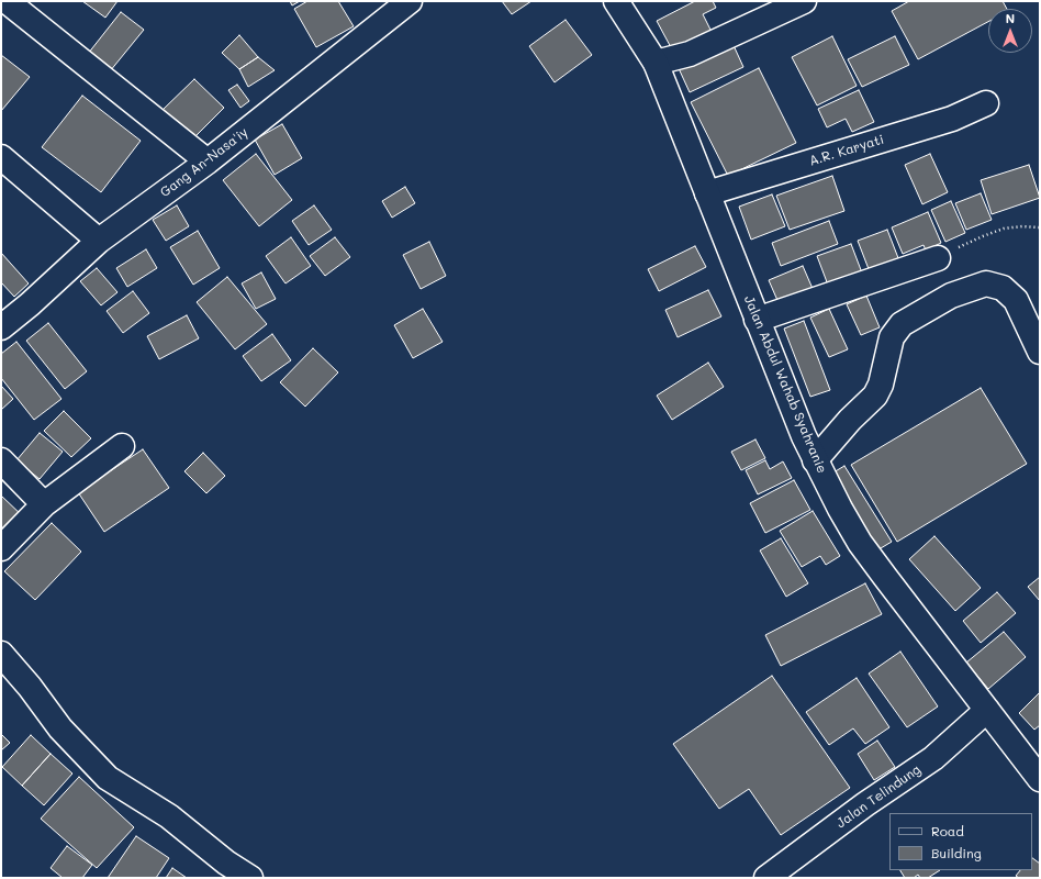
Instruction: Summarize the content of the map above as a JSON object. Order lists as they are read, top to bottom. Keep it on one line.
{"streets":{"street":["A.R. Karyati","Gang An-Nasa'iy","Jalan Abdul Wahab Syahranie","Jalan Telindung"]},"crossings":[["A.R. Karyati","Jalan Abdul Wahab Syahranie"],["Jalan Abdul Wahab Syahranie","Jalan Telindung"]],"legend":["Road","Building"],"north":"top"}
